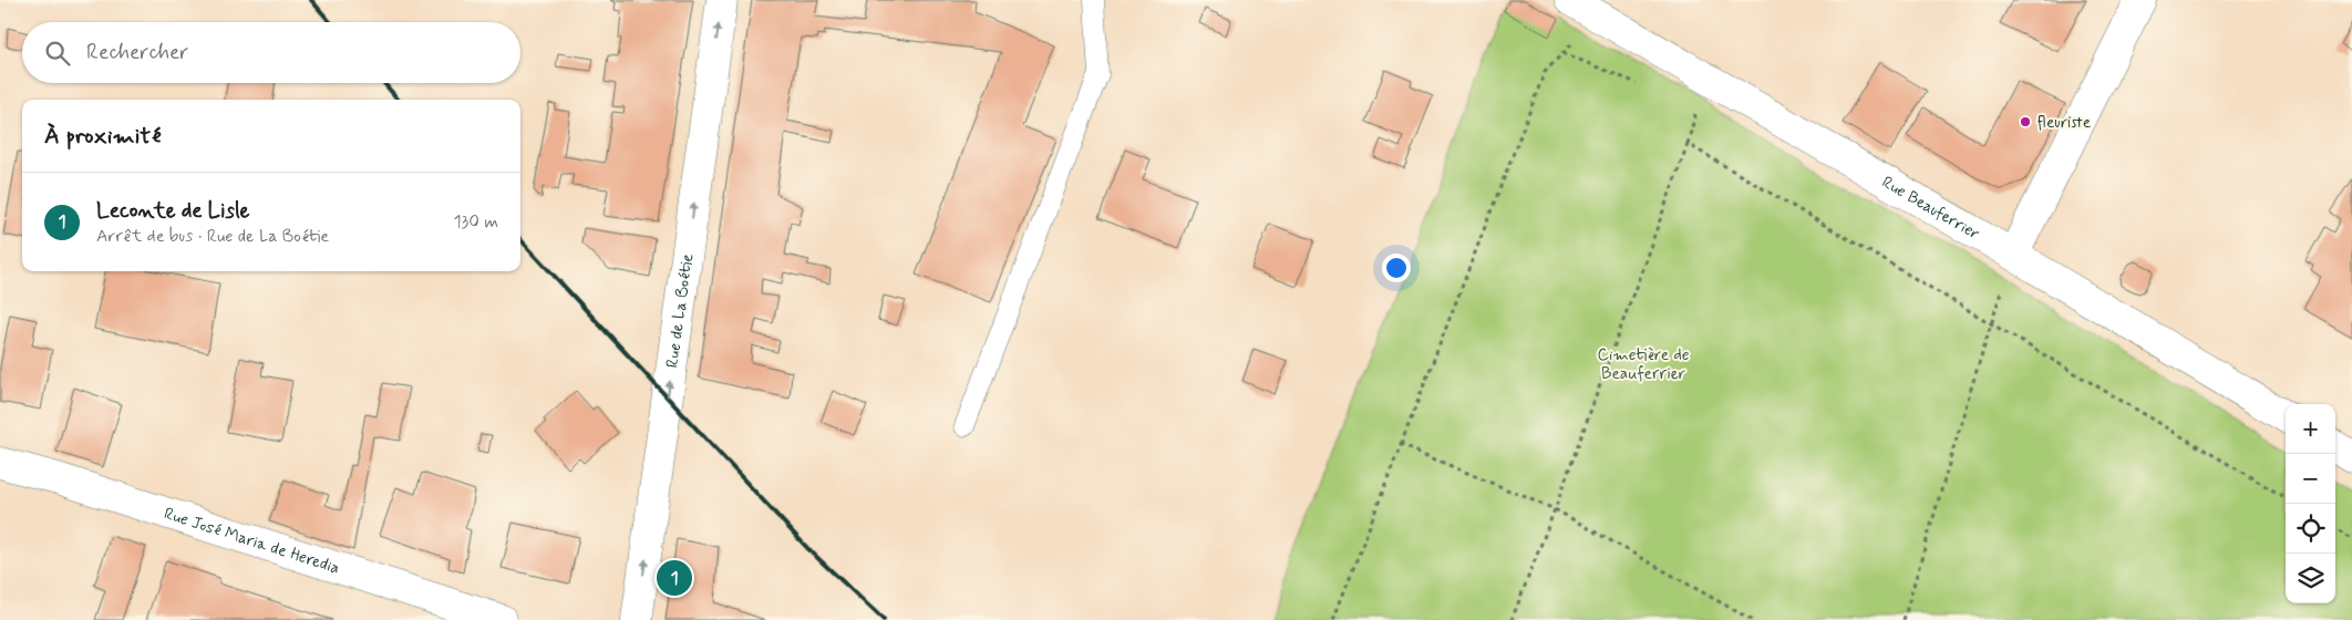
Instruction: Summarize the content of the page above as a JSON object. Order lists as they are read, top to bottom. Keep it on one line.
{"streets":{"street":["Rue Beauferrier","Rue de La Boétie","Rue José Maria de Heredia"]},"one_way":["Rue de La Boétie"],"parks":["Cimetière de Beauferrier"],"places":["fleuriste"],"page":{"search":"Rechercher","heading":"À proximité","list":[{"mark":"1","name":"Leconte de Lisle","note":"Arrêt de bus · Rue de La Boétie","value":"130 m"}],"map_buttons":["+","−"],"pins":"1"}}
